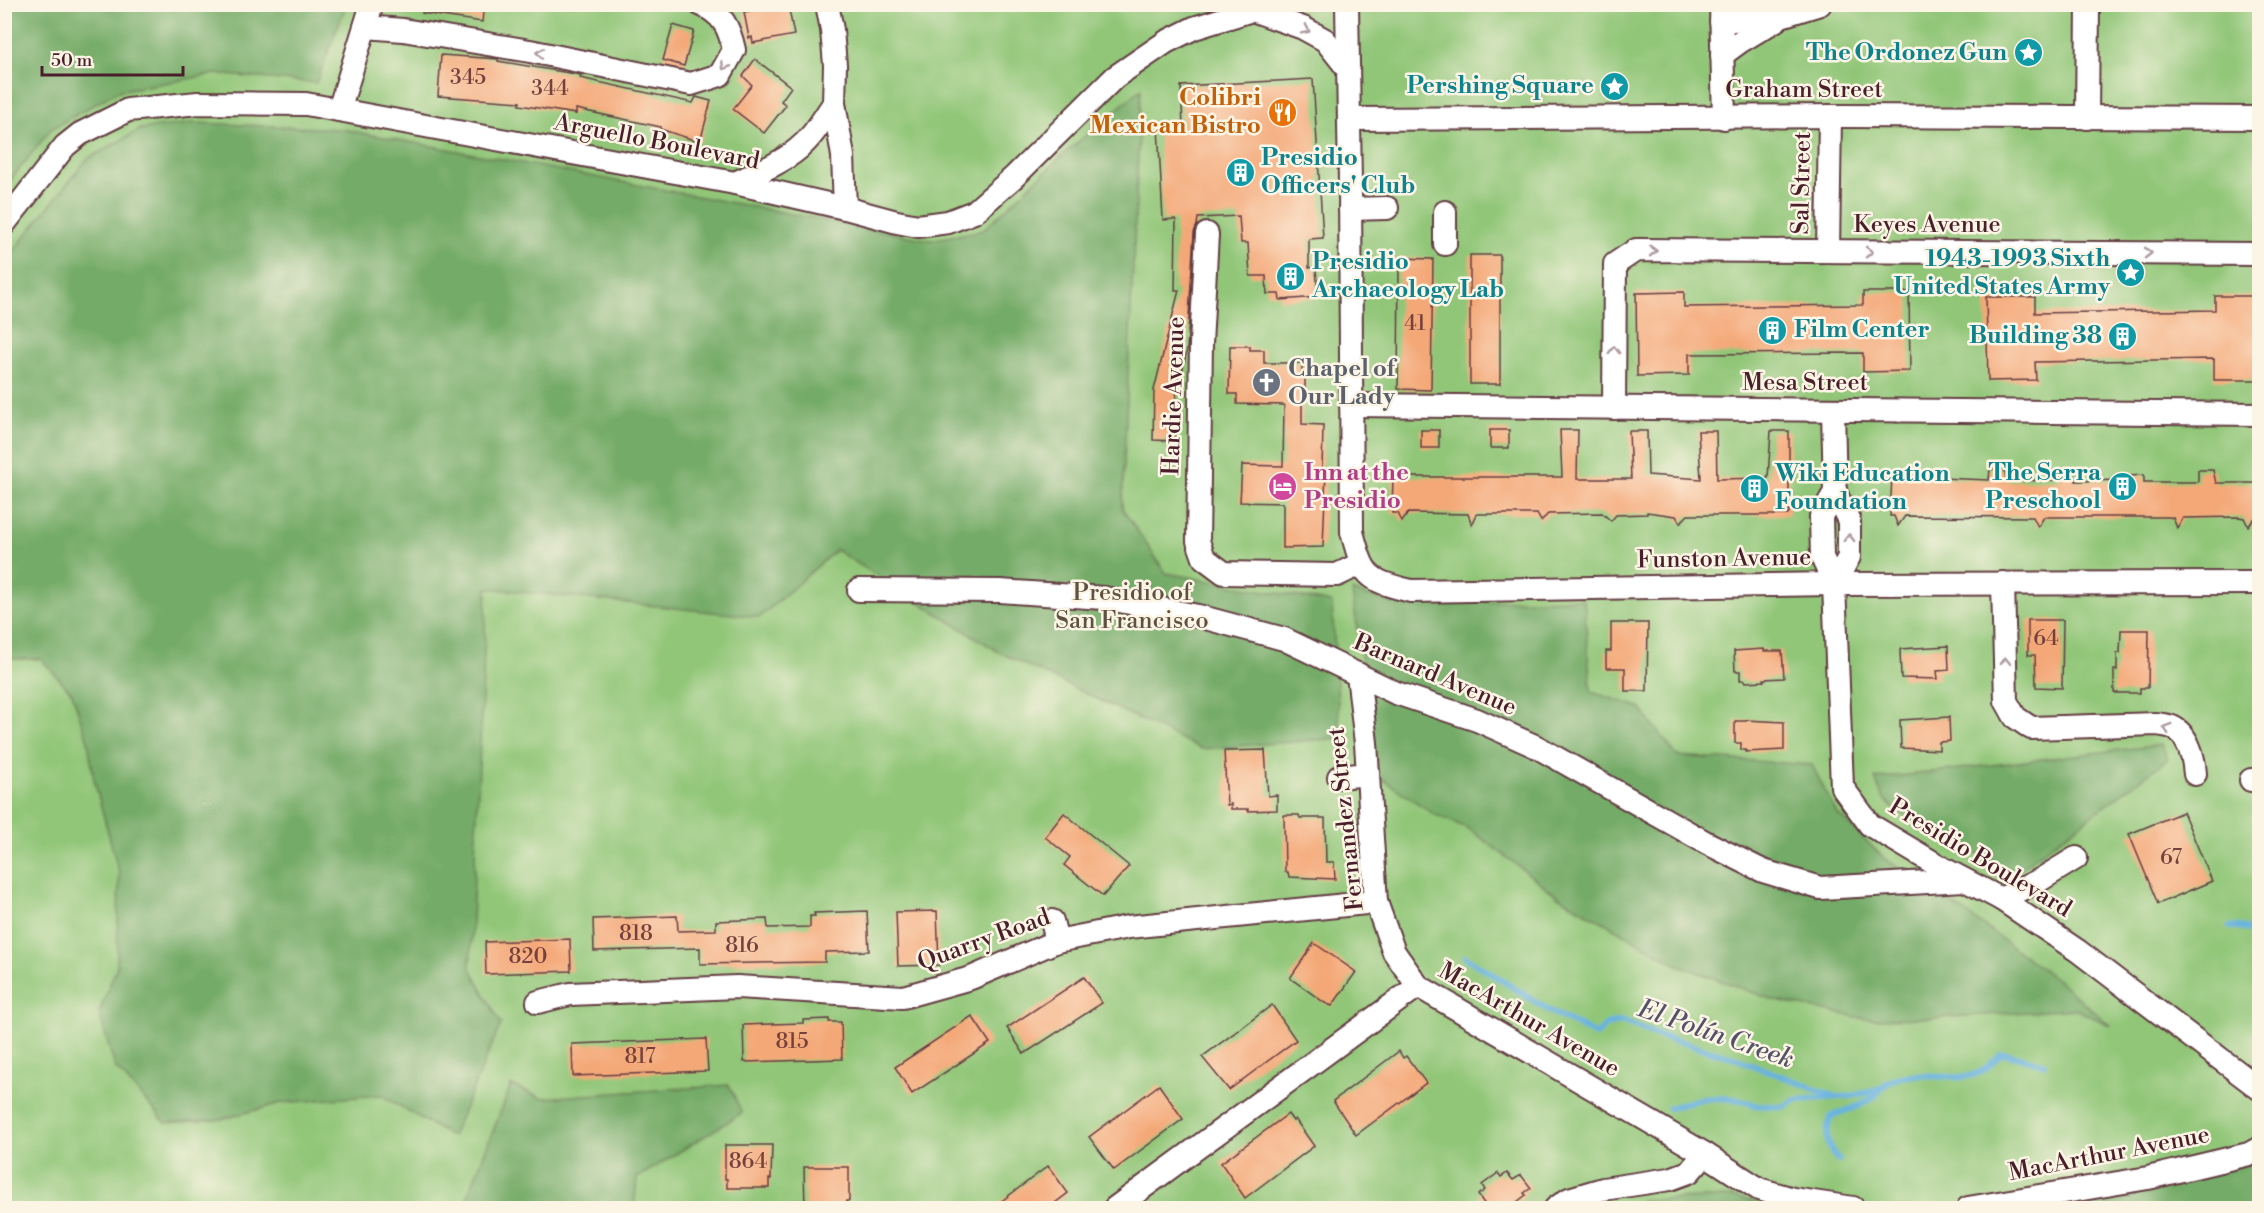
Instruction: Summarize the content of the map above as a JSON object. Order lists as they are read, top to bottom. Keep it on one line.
{"streets":{"street":["Graham Street","Arguello Boulevard","Sal Street","Keyes Avenue","Mesa Street","Hardie Avenue","Funston Avenue","Barnard Avenue","Fernandez Street","Presidio Boulevard","Quarry Road","MacArthur Avenue"]},"crossings":[["Graham Street","Sal Street"],["Sal Street","Keyes Avenue"],["Keyes Avenue","Mesa Street"],["Mesa Street","Presidio Boulevard"],["Hardie Avenue","Funston Avenue"],["Funston Avenue","Presidio Boulevard"],["Barnard Avenue","Fernandez Street"],["Barnard Avenue","Presidio Boulevard"],["Fernandez Street","Quarry Road"],["Fernandez Street","MacArthur Avenue"]],"one_way":["Keyes Avenue"],"water":["El Polín Creek"],"parks":["Presidio of San Francisco"],"places":{"place":["The Ordonez Gun","Pershing Square","1943-1993 Sixth United States Army"],"restaurant":["Colibri Mexican Bistro"],"building":["Presidio Officers' Club","Presidio Archaeology Lab","Film Center","Building 38","The Serra Preschool","Wiki Education Foundation"],"church":["Chapel of Our Lady"],"hotel":["Inn at the Presidio"]},"house_numbers":["345","344","41","64","67","818","816","820","815","817","864"],"scale_bar":"50 m"}
